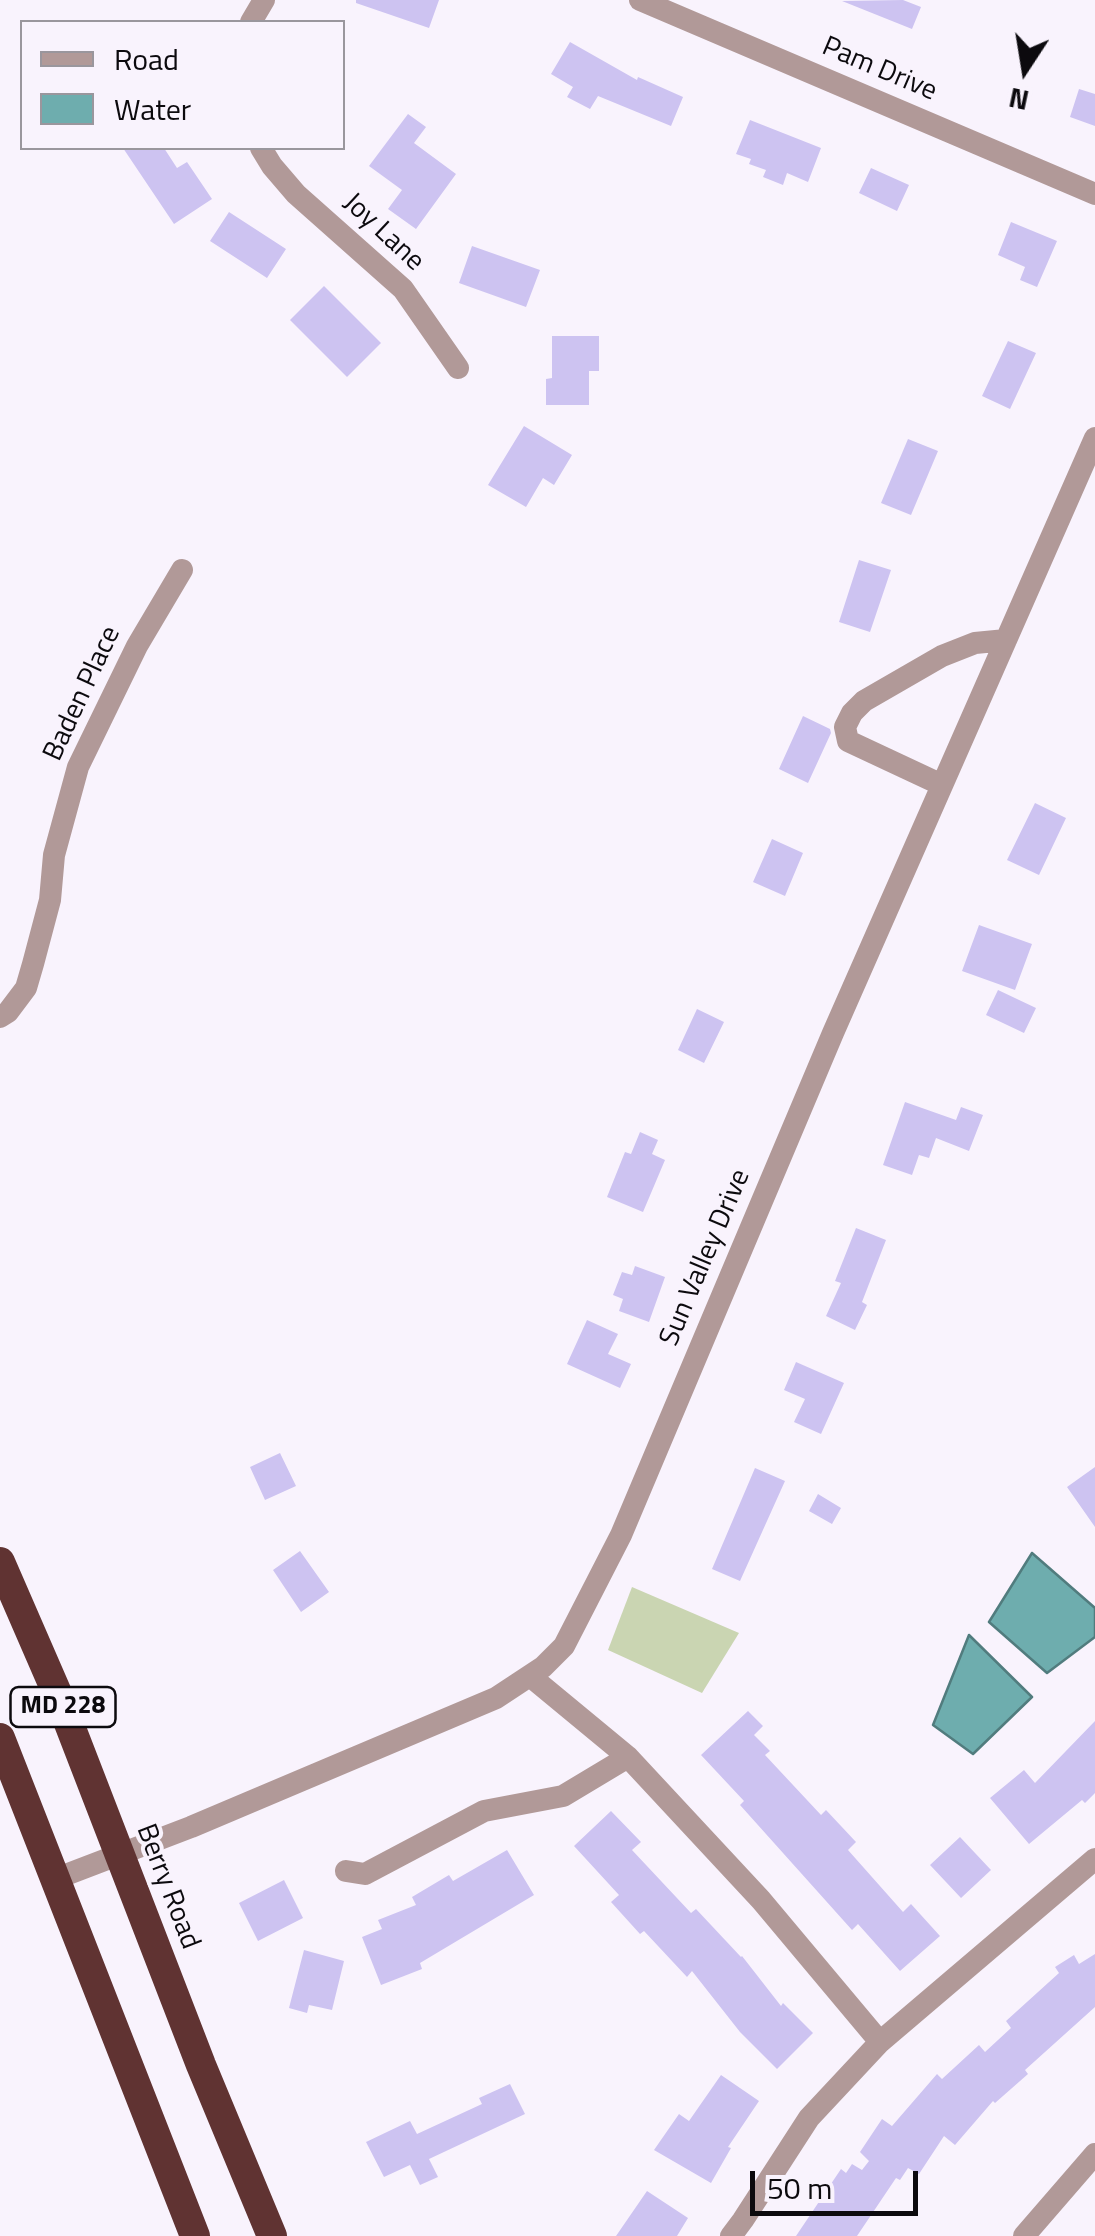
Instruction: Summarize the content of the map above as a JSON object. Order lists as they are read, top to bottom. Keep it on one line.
{"streets":{"highway":["MD 228","Berry Road"],"street":["Pam Drive","Joy Lane","Baden Place","Sun Valley Drive"]},"crossings":[["Sun Valley Drive","MD 228"],["Sun Valley Drive","Berry Road"]],"legend":["Road","Water"],"scale_bar":"50 m","north":"bottom"}
